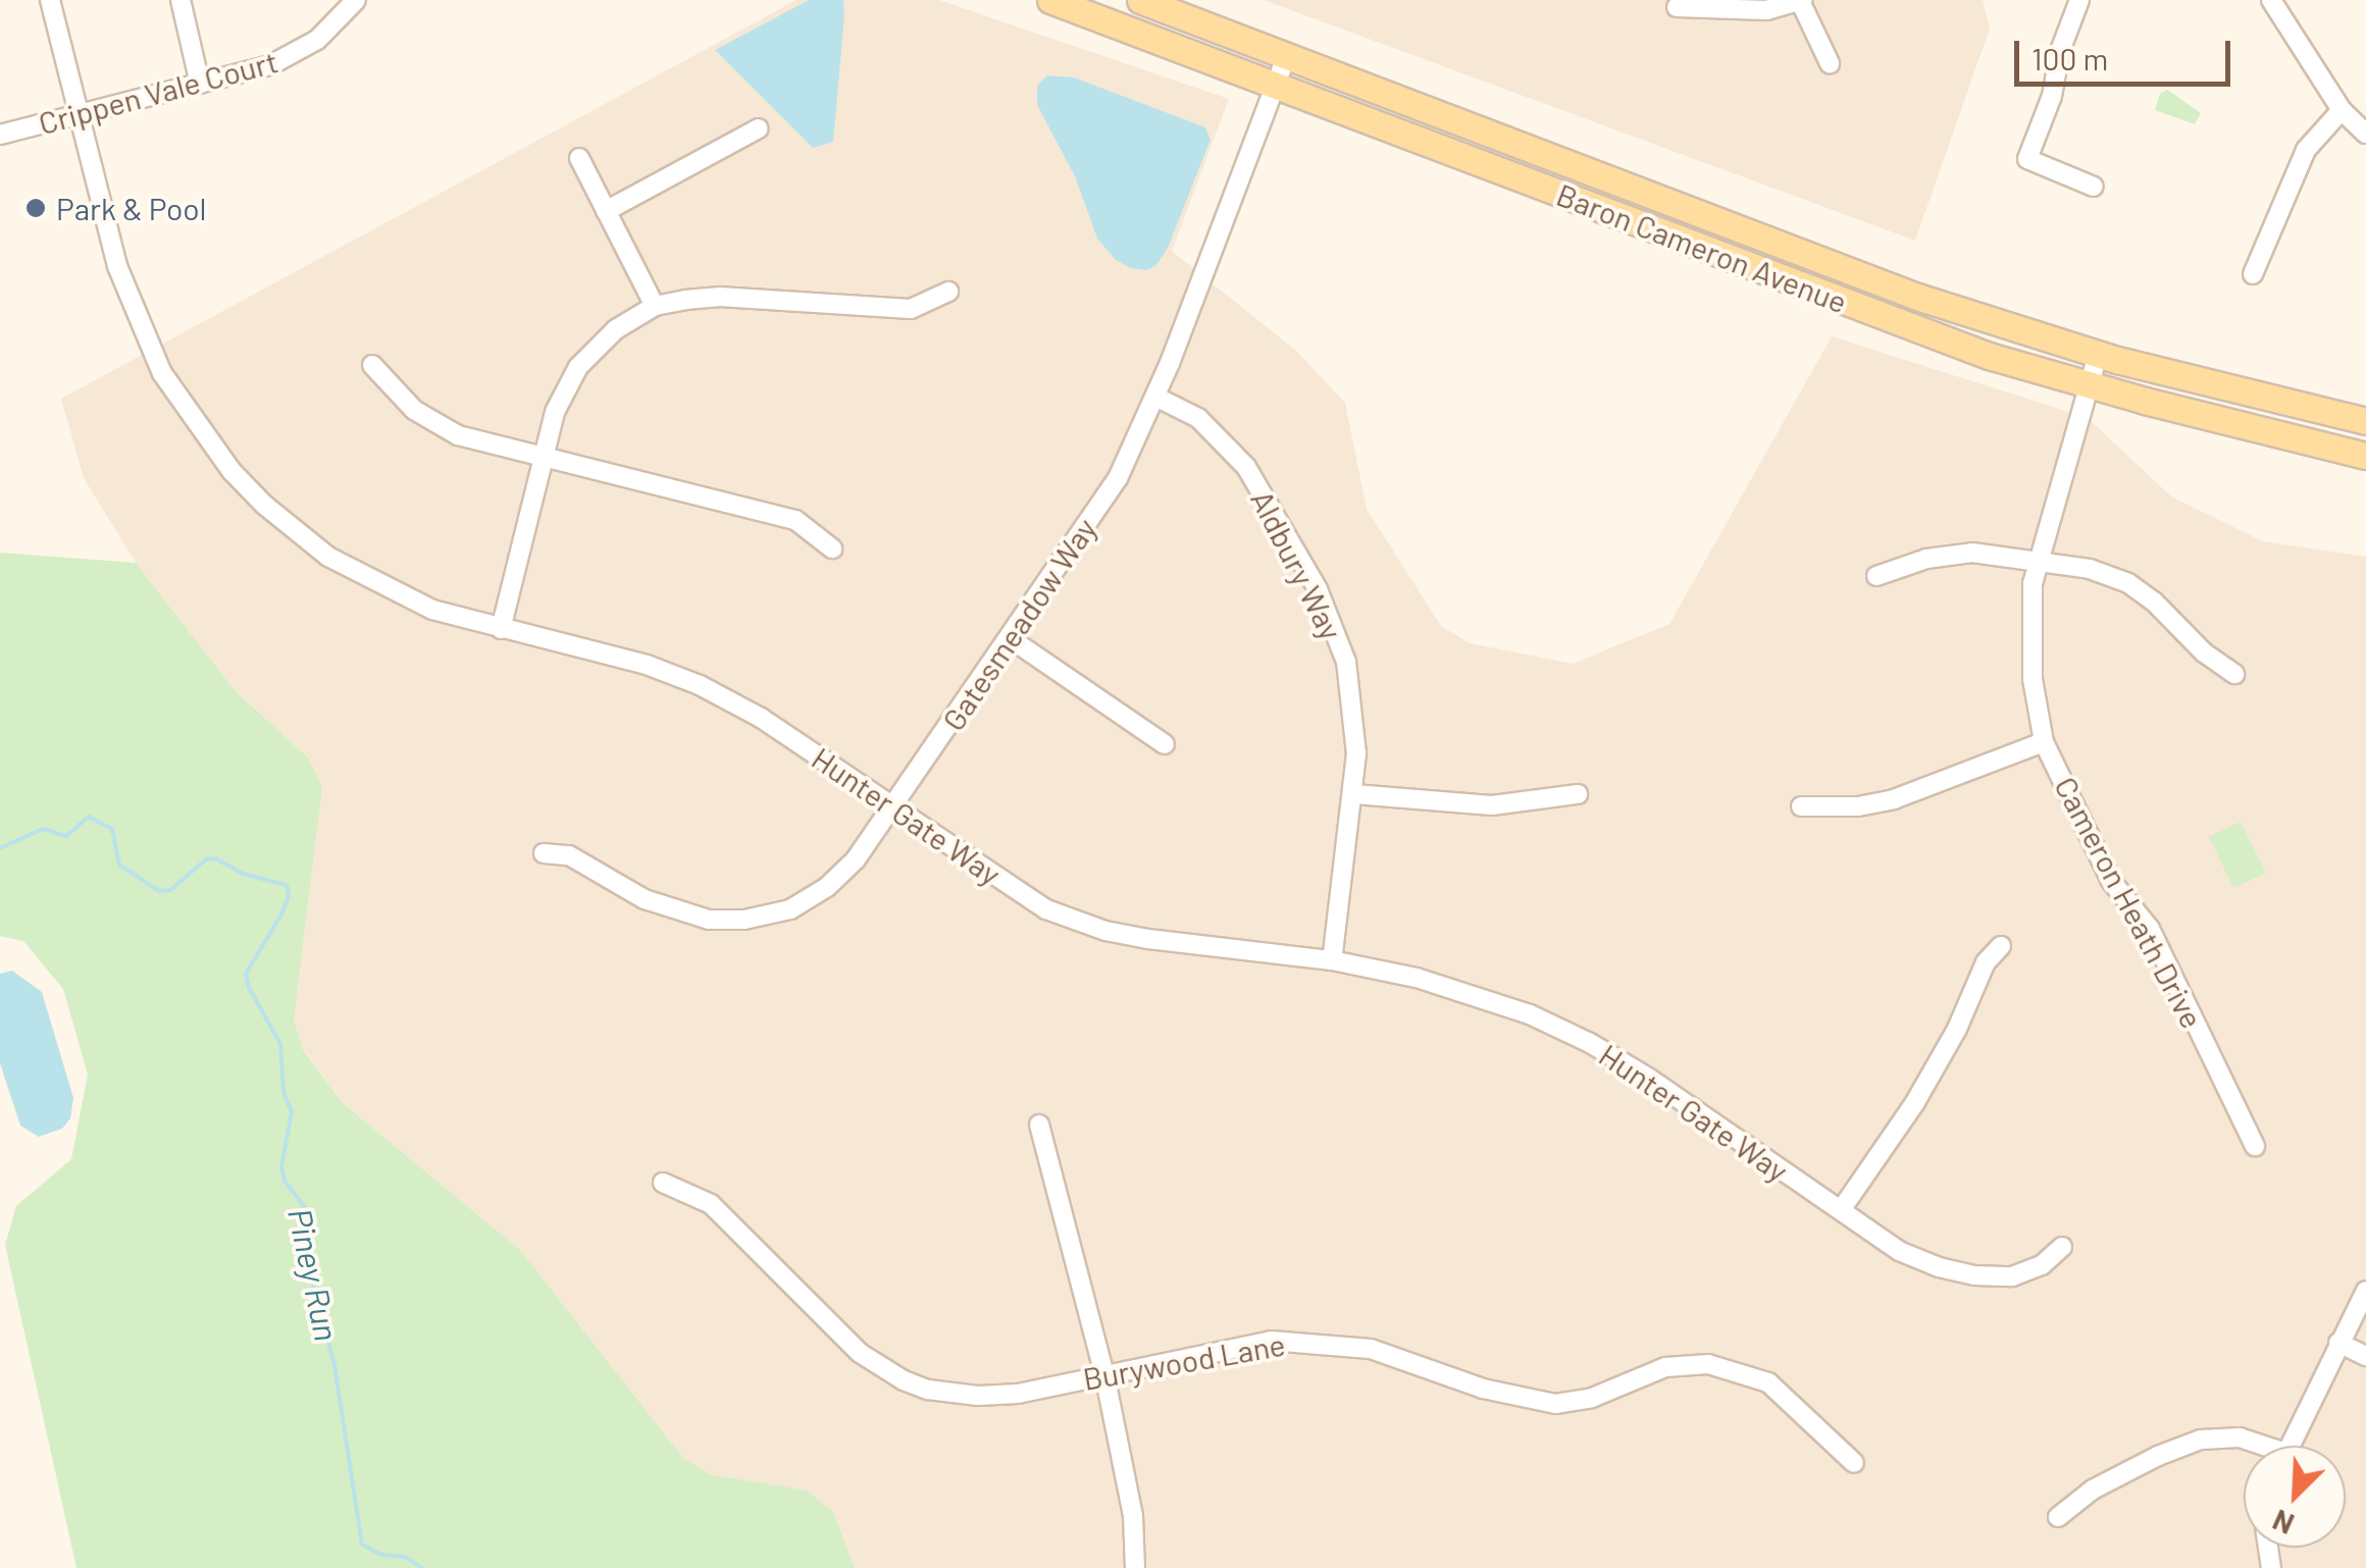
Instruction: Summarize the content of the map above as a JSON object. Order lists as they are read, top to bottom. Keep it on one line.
{"streets":{"main road":["Baron Cameron Avenue"],"street":["Crippen Vale Court","Aldbury Way","Gatesmeadow Way","Hunter Gate Way","Cameron Heath Drive","Burywood Lane"]},"crossings":[["Crippen Vale Court","Hunter Gate Way"],["Baron Cameron Avenue","Gatesmeadow Way"],["Baron Cameron Avenue","Cameron Heath Drive"],["Aldbury Way","Gatesmeadow Way"],["Aldbury Way","Hunter Gate Way"],["Gatesmeadow Way","Hunter Gate Way"]],"water":["Piney Run"],"places":["Park & Pool"],"scale_bar":"100 m","north":"bottom left"}
